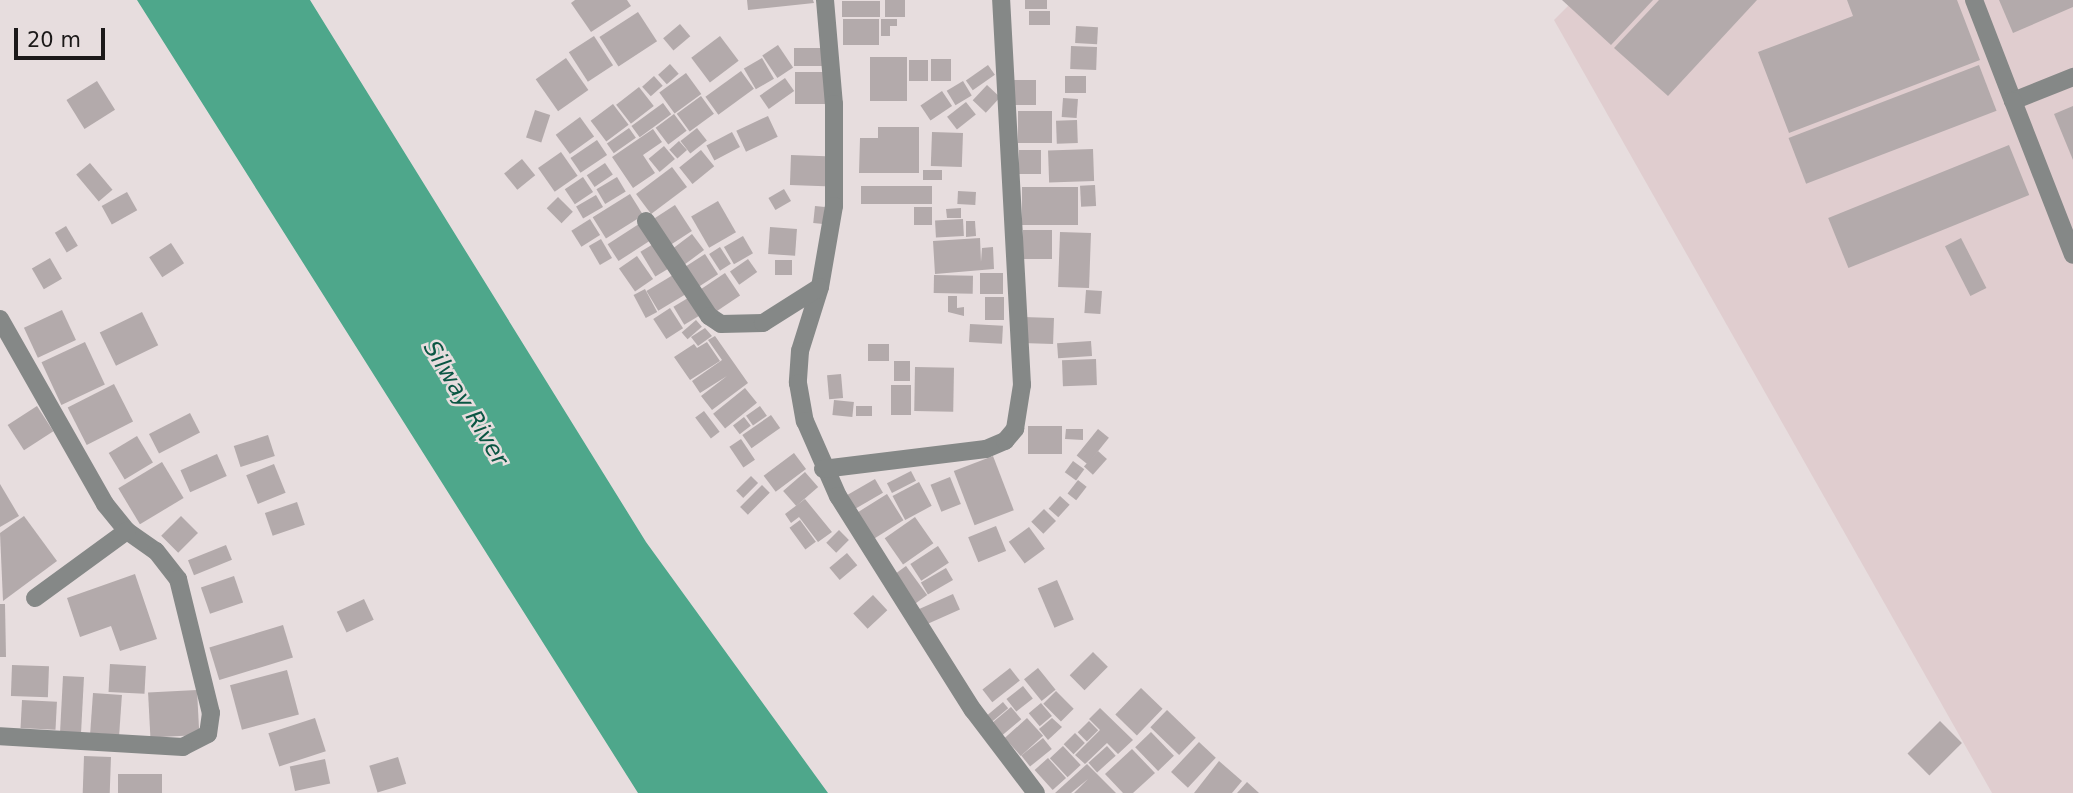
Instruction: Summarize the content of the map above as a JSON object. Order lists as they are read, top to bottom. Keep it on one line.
{"water":["Silway River"],"scale_bar":"20 m"}
